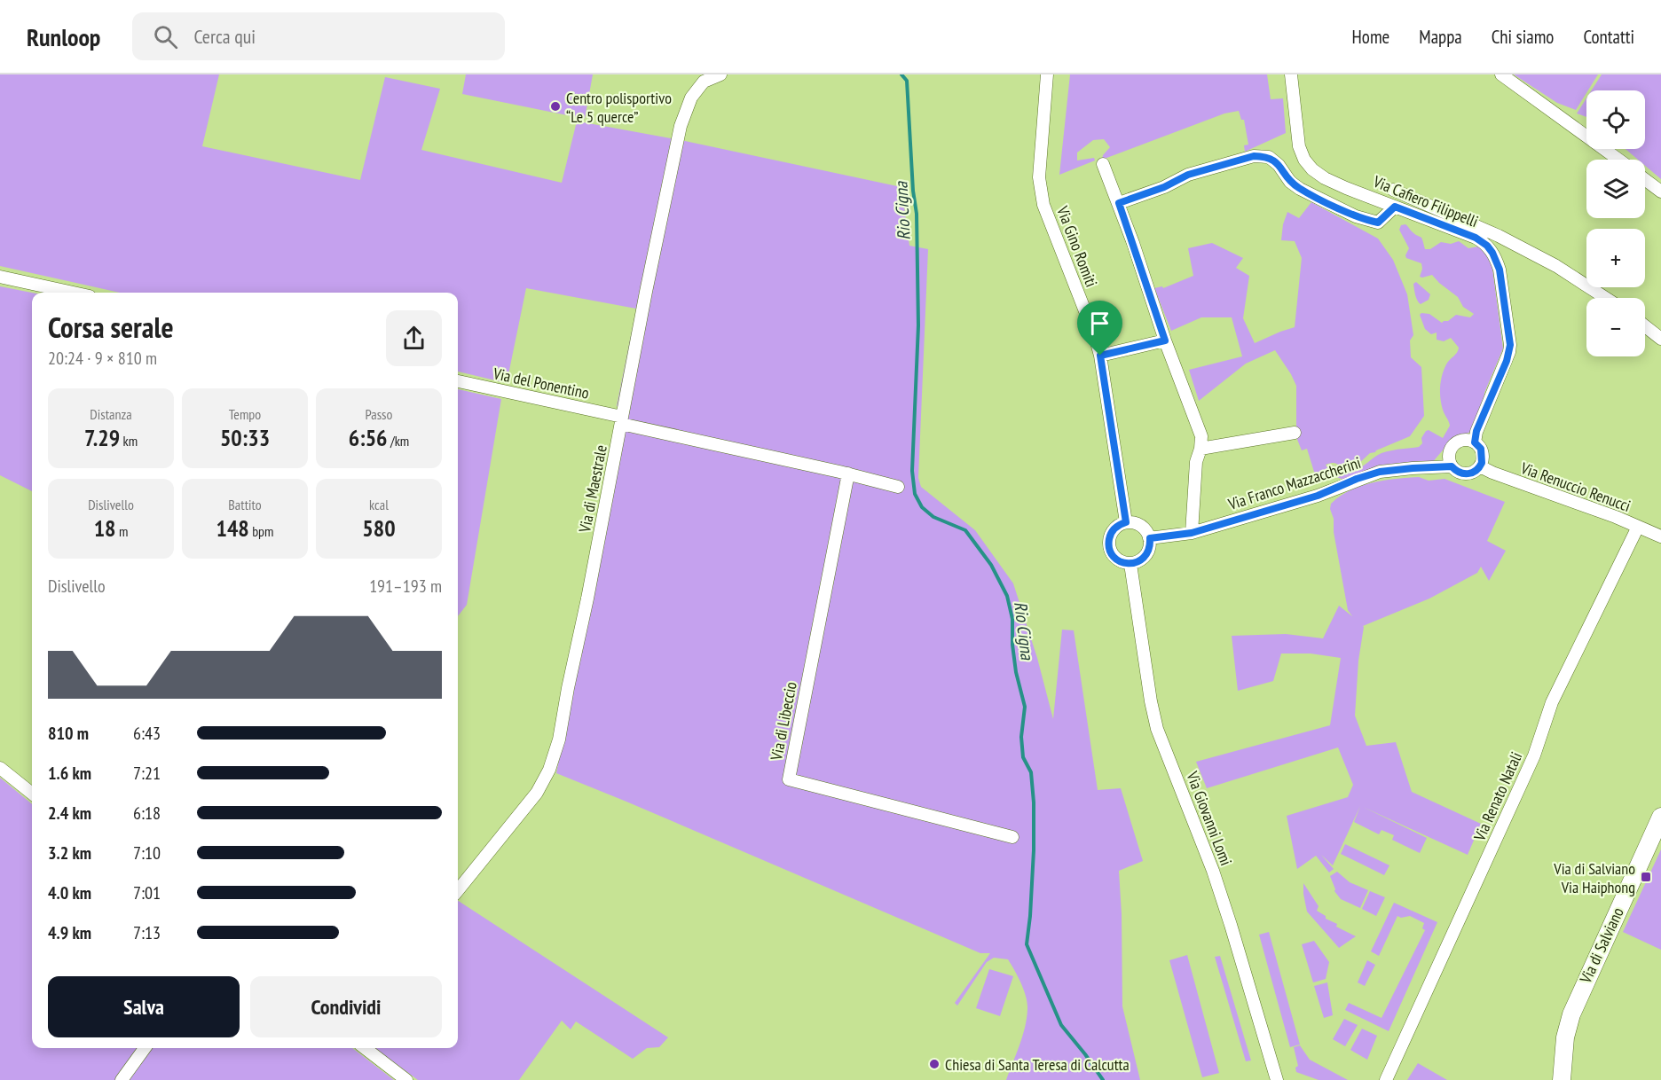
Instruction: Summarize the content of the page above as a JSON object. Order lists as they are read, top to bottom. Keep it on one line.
{"streets":{"street":["Via Cafiero Filippelli","Via Gino Romiti","Via del Ponentino","Via Franco Mazzaccherini","Via Renuccio Renucci","Via di Maestrale","Via di Libeccio","Via Renato Natali","Via Giovanni Lomi","Via di Salviano"]},"crossings":[["Via Cafiero Filippelli","Via Franco Mazzaccherini"],["Via Cafiero Filippelli","Via Renuccio Renucci"],["Via Gino Romiti","Via Franco Mazzaccherini"],["Via Gino Romiti","Via Giovanni Lomi"],["Via del Ponentino","Via di Maestrale"],["Via Franco Mazzaccherini","Via Renuccio Renucci"],["Via Franco Mazzaccherini","Via Giovanni Lomi"],["Via Renuccio Renucci","Via Renato Natali"]],"water":["Rio Cigna"],"places":{"other":["Centro polisportivo “Le 5 querce”","Chiesa di Santa Teresa di Calcutta"],"transit":["Via di Salviano Via Haiphong"]},"page":{"header":"Runloop","search":"Cerca qui","nav":["Home","Mappa","Chi siamo","Contatti"],"map_buttons":["+","−"],"heading":["Corsa serale","20:24 · 9 × 810 m"],"stats":[["Distanza","7.29 km"],["Tempo","50:33"],["Passo","6:56 /km"],["Dislivello","18 m"],["Battito","148 bpm"],["kcal","580"]],"chart":["Dislivello","191–193 m"],"list":[{"name":"810 m","note":"6:43"},{"name":"1.6 km","note":"7:21"},{"name":"2.4 km","note":"6:18"},{"name":"3.2 km","note":"7:10"},{"name":"4.0 km","note":"7:01"},{"name":"4.9 km","note":"7:13"}],"buttons":["Salva","Condividi"]}}
